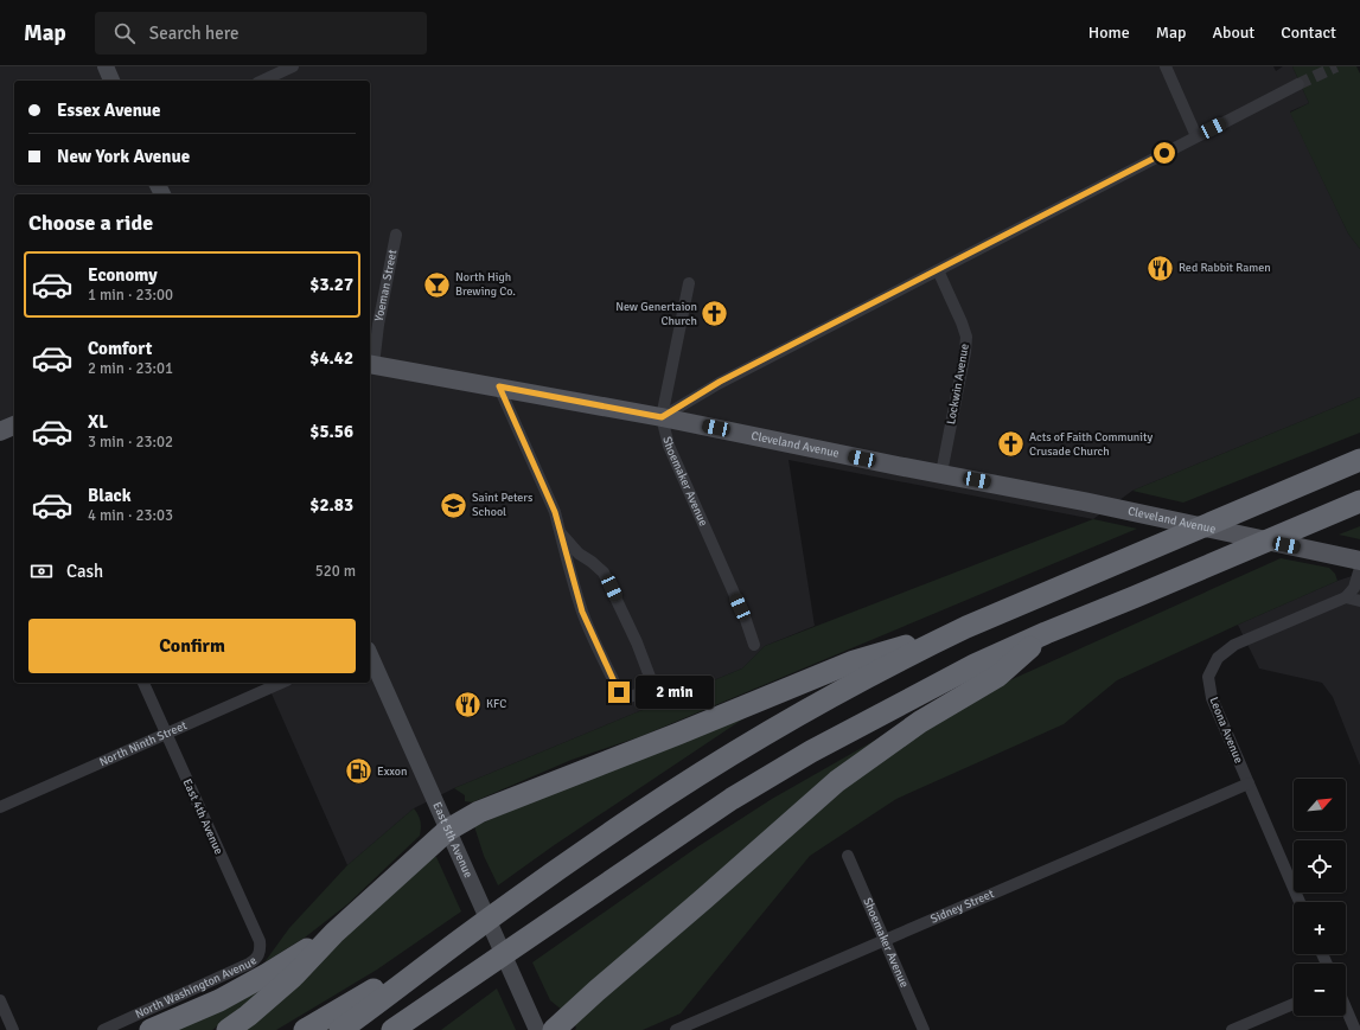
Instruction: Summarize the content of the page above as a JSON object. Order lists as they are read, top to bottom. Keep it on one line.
{"streets":{"main road":["Cleveland Avenue","East 5th Avenue"],"street":["Yoeman Street","Lockwin Avenue","Shoemaker Avenue","Leona Avenue","North Ninth Street","East 4th Avenue","Sidney Street","North Washington Avenue"]},"crossings":[["Yoeman Street","Cleveland Avenue"],["Lockwin Avenue","Cleveland Avenue"],["Cleveland Avenue","Shoemaker Avenue"],["Shoemaker Avenue","Sidney Street"],["Leona Avenue","Sidney Street"],["North Ninth Street","East 4th Avenue"],["East 4th Avenue","North Washington Avenue"]],"places":{"restaurant":["Red Rabbit Ramen","KFC"],"bar":["North High Brewing Co."],"church":["New Genertaion Church","Acts of Faith Community Crusade Church"],"school or university":["Saint Peters School"],"fuel station":["Exxon"]},"north":"top right","page":{"header":"Map","search":"Search here","nav":["Home","Map","About","Contact"],"banner":["Essex Avenue","New York Avenue"],"heading":"Choose a ride","list":[{"name":"Economy","note":"1 min · 23:00","value":"$3.27"},{"name":"Comfort","note":"2 min · 23:01","value":"$4.42"},{"name":"XL","note":"3 min · 23:02","value":"$5.56"},{"name":"Black","note":"4 min · 23:03","value":"$2.83"}],"pay":["Cash","520 m"],"buttons":"Confirm","bubble":"2 min","map_buttons":["+","−"]}}
